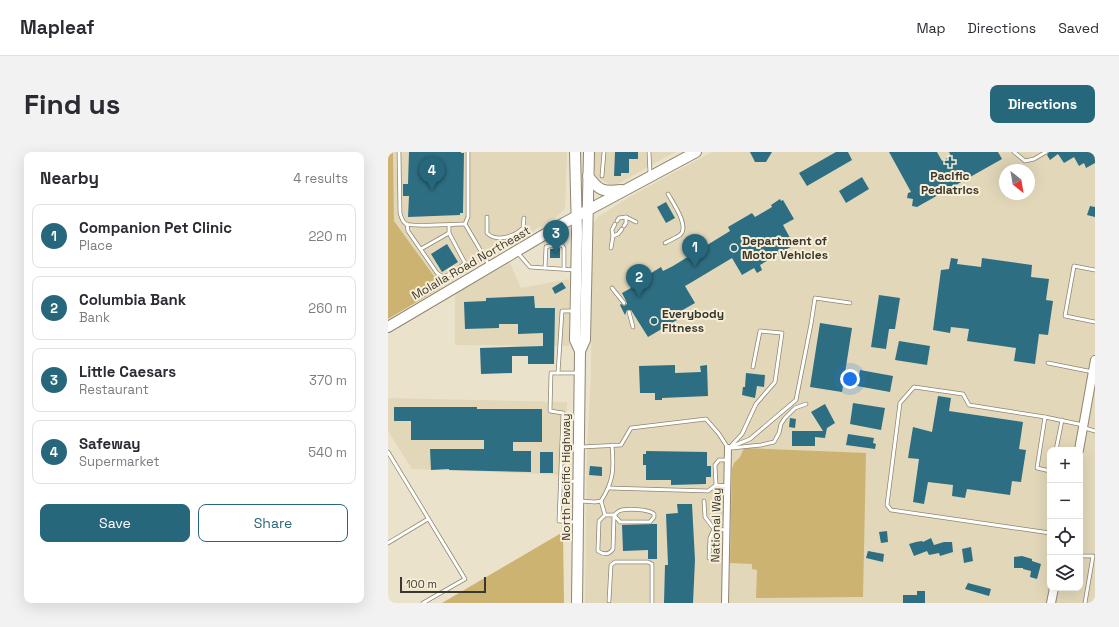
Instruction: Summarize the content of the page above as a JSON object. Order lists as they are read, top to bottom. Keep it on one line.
{"streets":{"main road":["Molalla Road Northeast","North Pacific Highway"],"street":["National Way"]},"crossings":[["Molalla Road Northeast","North Pacific Highway"]],"places":{"health":["Pacific Pediatrics"],"other":["Department of Motor Vehicles","Everybody Fitness"]},"scale_bar":"100 m","north":"bottom right","page":{"header":"Mapleaf","nav":["Map","Directions","Saved"],"buttons":["Directions",["Save","Share"]],"title":"Find us","heading":["Nearby","4 results"],"pins":["4","3","1","2"],"list":[{"mark":"1","name":"Companion Pet Clinic","note":"Place","value":"220 m"},{"mark":"2","name":"Columbia Bank","note":"Bank","value":"260 m"},{"mark":"3","name":"Little Caesars","note":"Restaurant","value":"370 m"},{"mark":"4","name":"Safeway","note":"Supermarket","value":"540 m"}],"map_buttons":["+","−"],"scale":"100 m"}}
